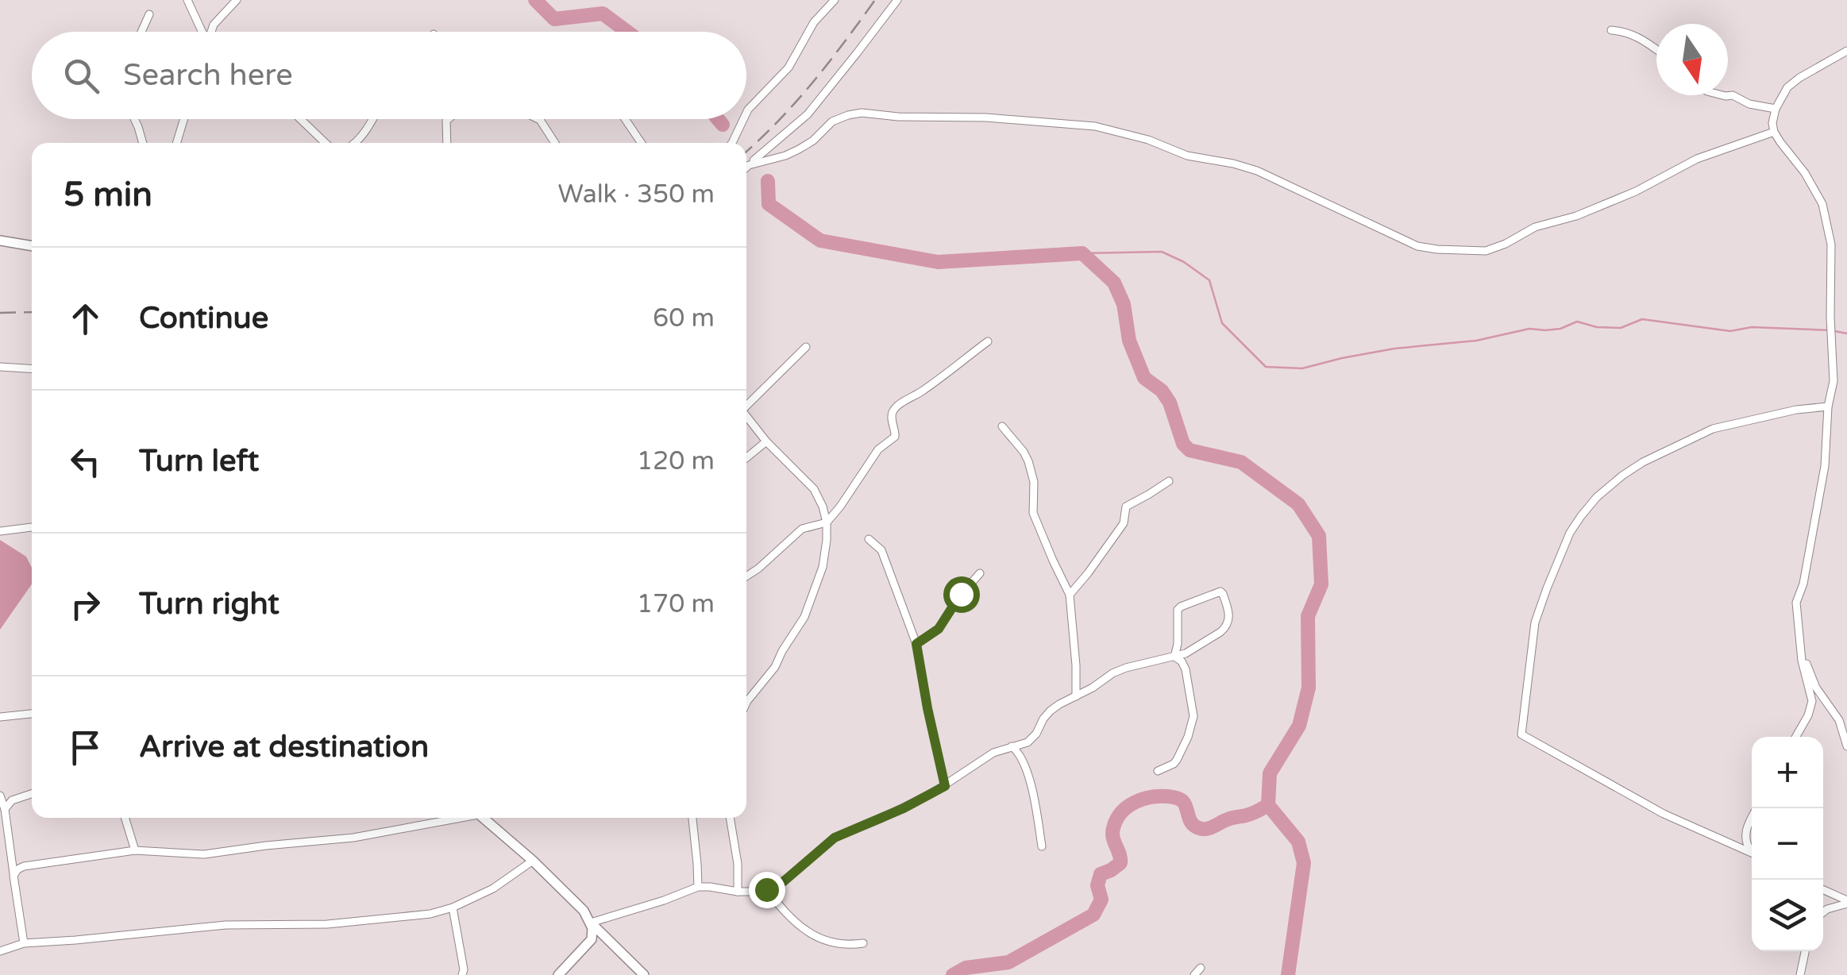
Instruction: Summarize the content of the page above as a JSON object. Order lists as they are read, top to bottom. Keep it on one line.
{"north":"bottom","page":{"search":"Search here","heading":["5 min","Walk · 350 m"],"list":[["Continue","60 m"],["Turn left","120 m"],["Turn right","170 m"],"Arrive at destination"],"map_buttons":["+","−"]}}
